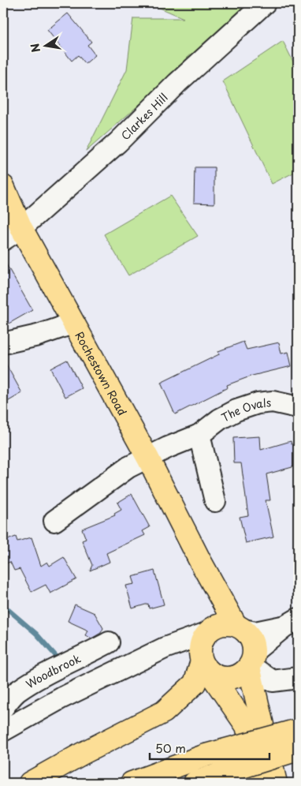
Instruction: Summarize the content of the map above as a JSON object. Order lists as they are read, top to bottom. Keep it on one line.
{"streets":{"main road":["Rochestown Road"],"street":["Clarkes Hill","The Ovals","Woodbrook"]},"crossings":[["Clarkes Hill","Rochestown Road"],["Rochestown Road","The Ovals"]],"scale_bar":"50 m","north":"left"}
